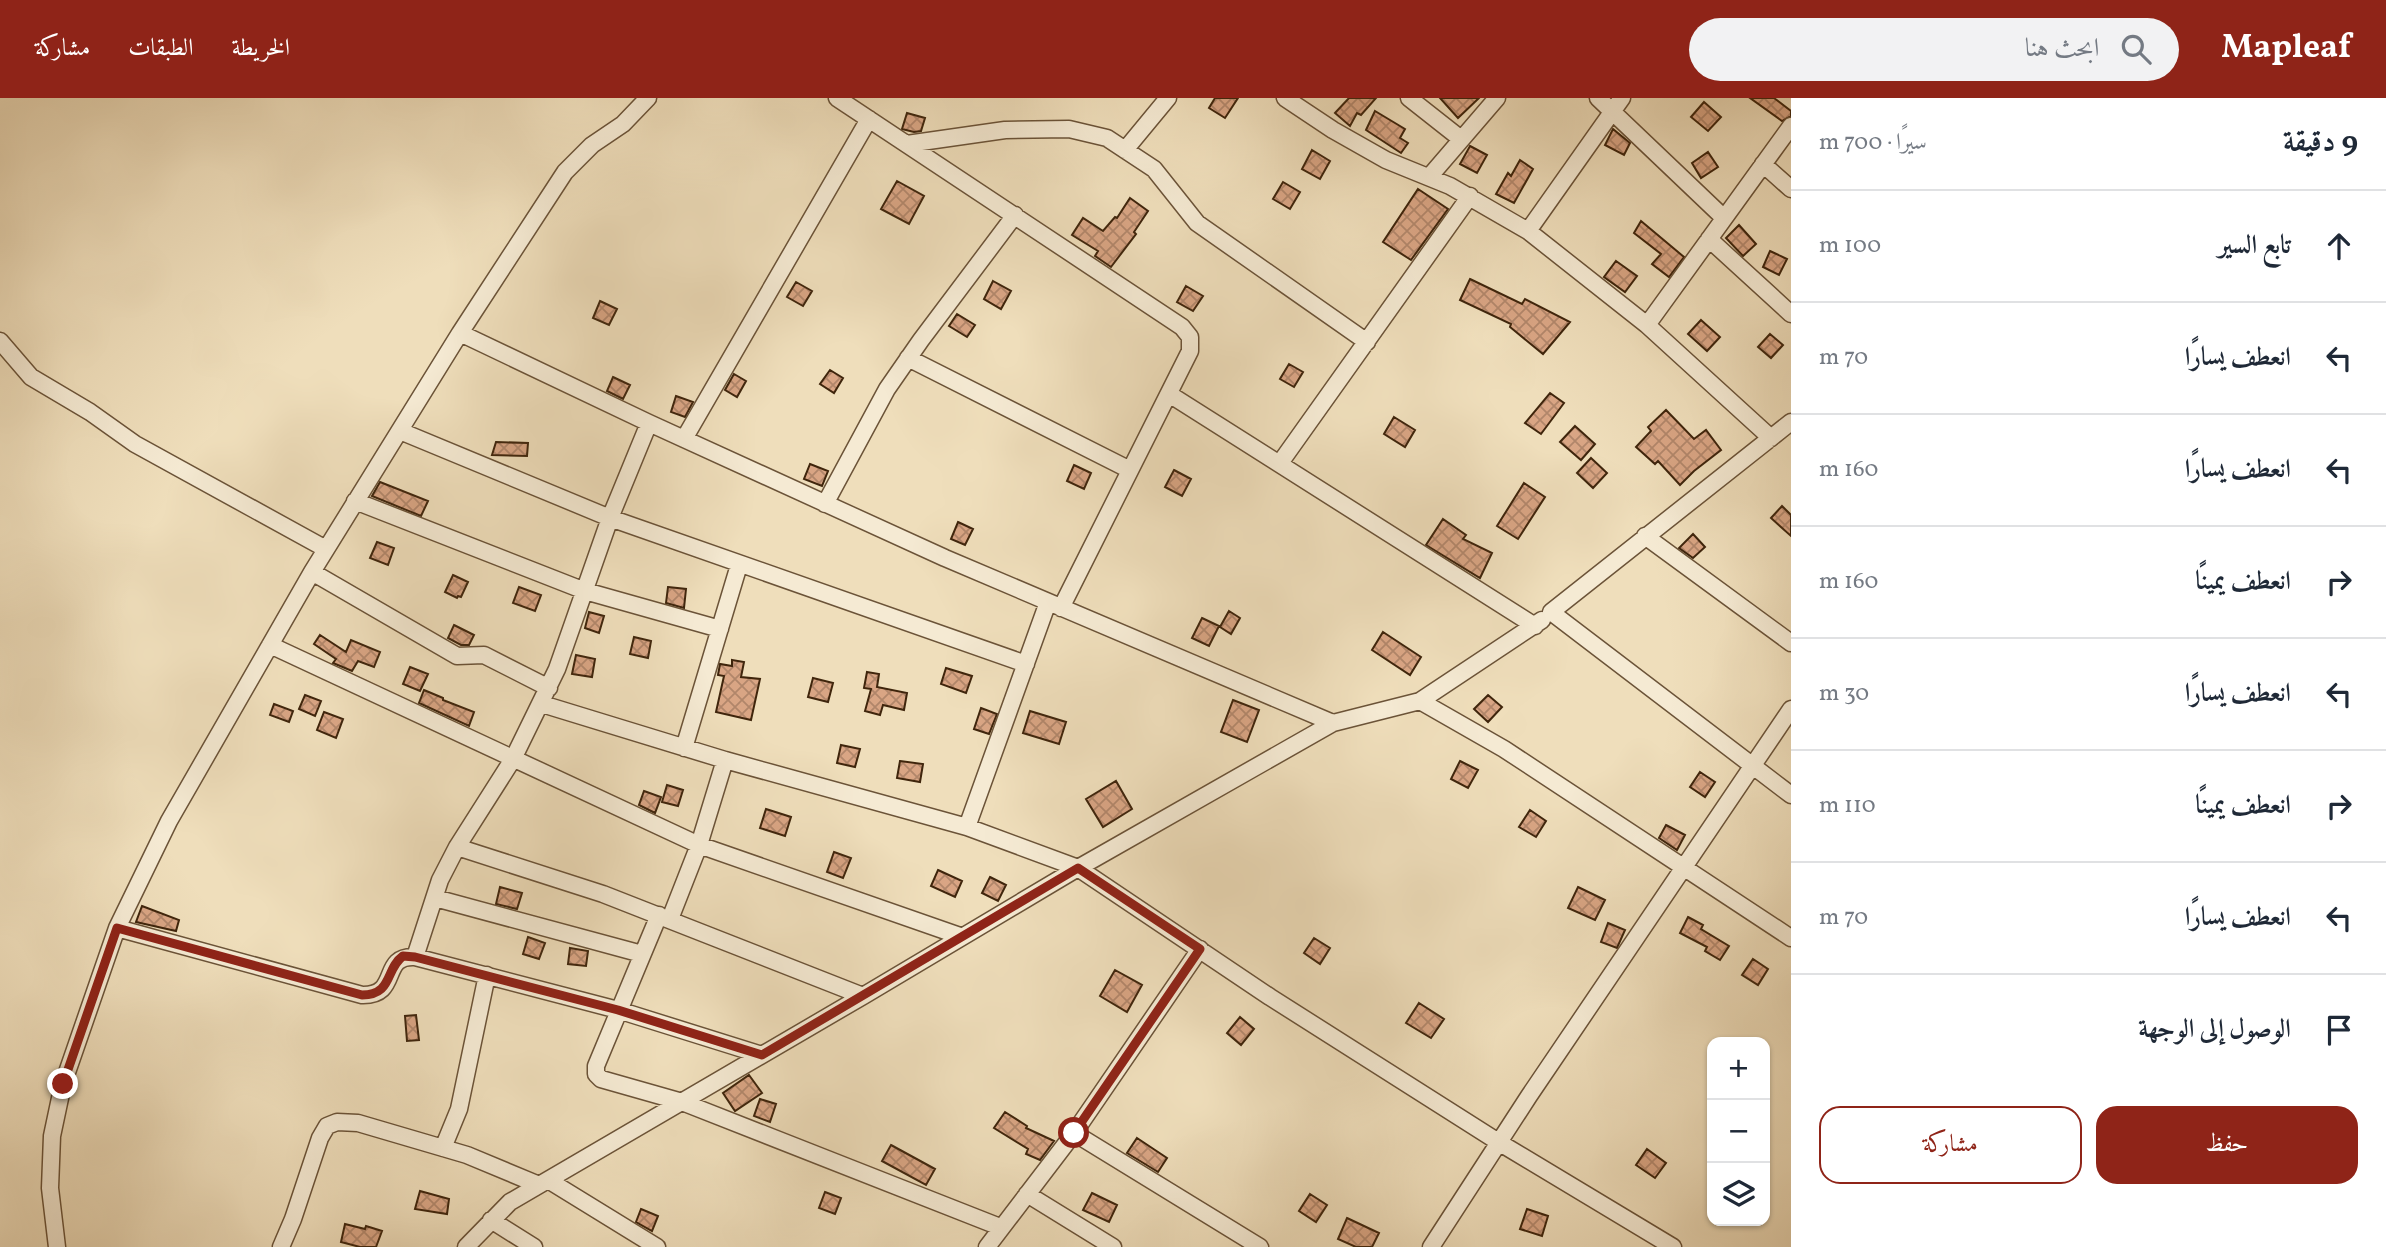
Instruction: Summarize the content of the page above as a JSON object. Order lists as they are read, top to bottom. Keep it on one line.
{"page":{"header":"Mapleaf","search":"ابحث هنا","nav":["الخريطة","الطبقات","مشاركة"],"heading":["9 دقيقة","سيرًا · 700 m"],"list":[["تابع السير","100 m"],["انعطف يسارًا","70 m"],["انعطف يسارًا","160 m"],["انعطف يمينًا","160 m"],["انعطف يسارًا","30 m"],["انعطف يمينًا","110 m"],["انعطف يسارًا","70 m"],"الوصول إلى الوجهة"],"map_buttons":["+","−"],"buttons":["حفظ","مشاركة"]}}
